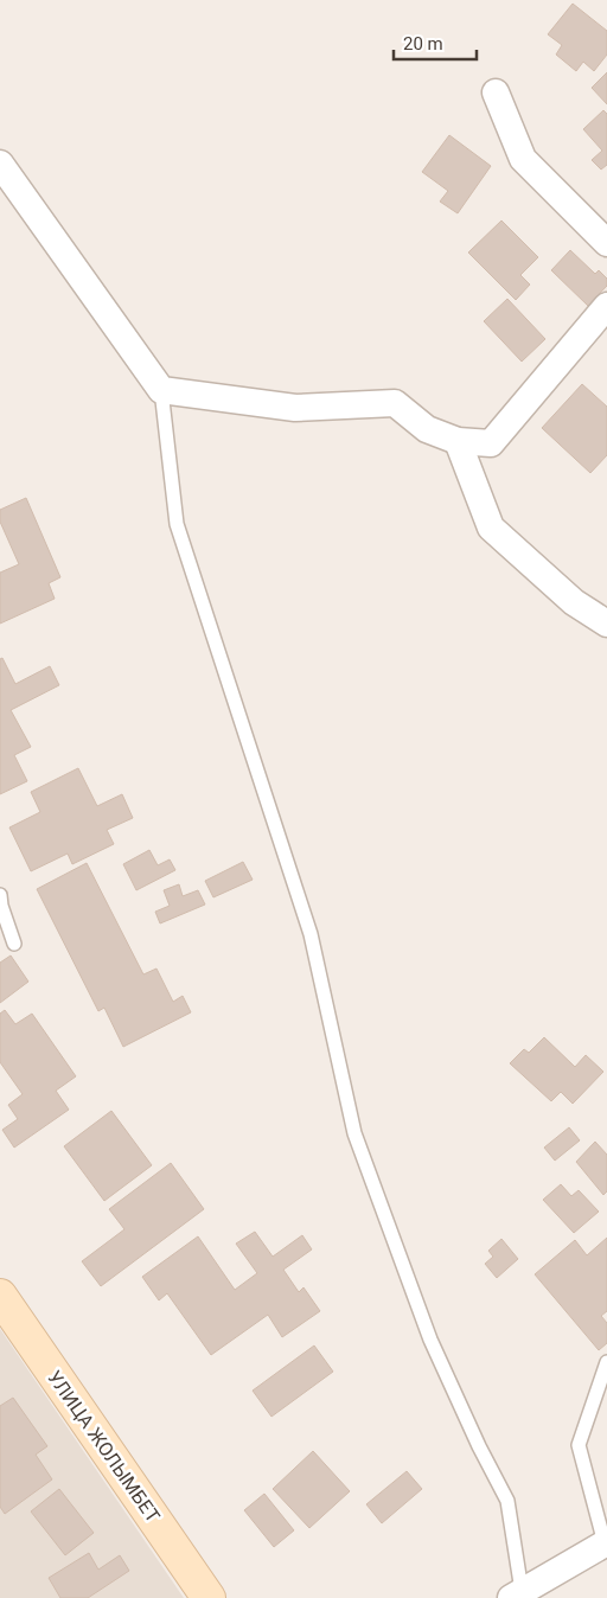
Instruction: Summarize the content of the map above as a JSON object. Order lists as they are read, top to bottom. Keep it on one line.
{"streets":{"street":["УЛИЦА ЖОЛЫМБЕТ"]},"scale_bar":"20 m"}
